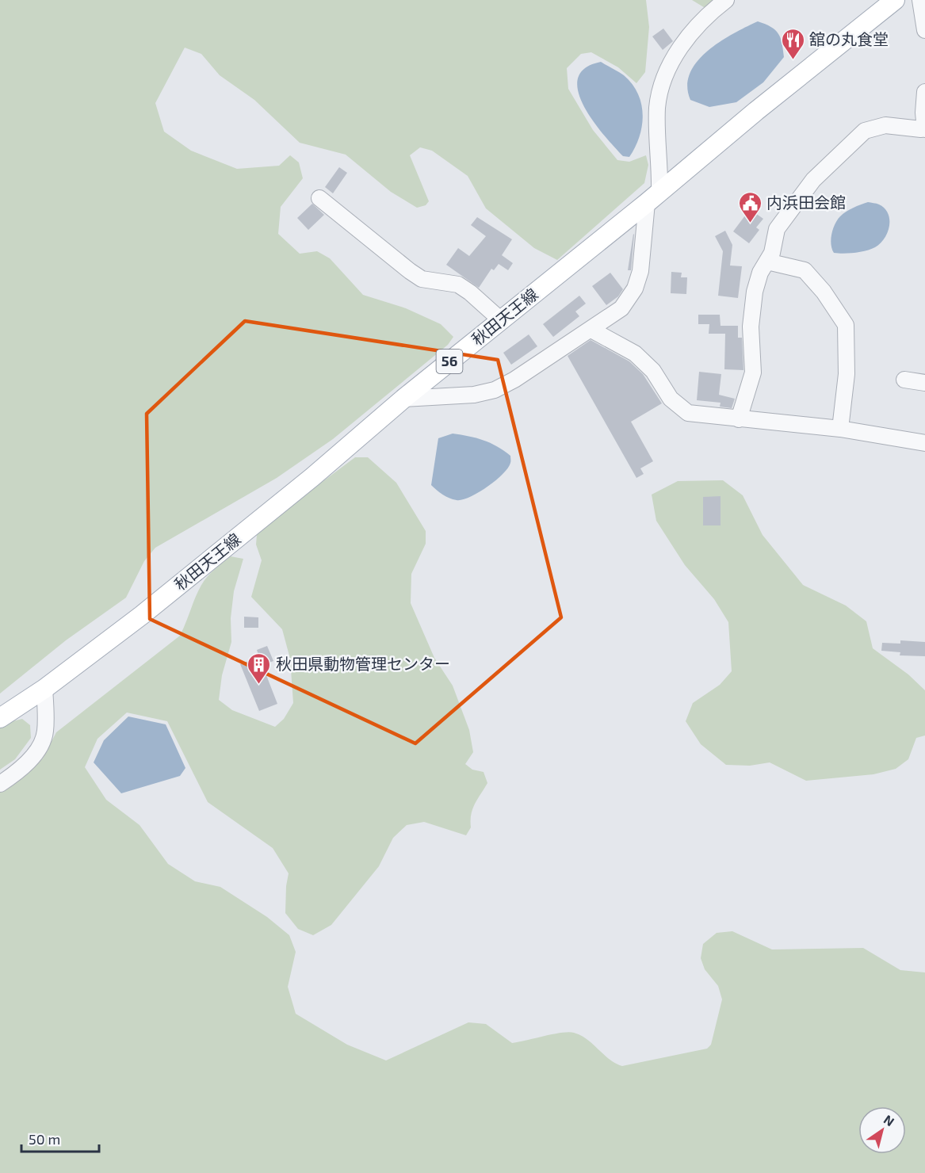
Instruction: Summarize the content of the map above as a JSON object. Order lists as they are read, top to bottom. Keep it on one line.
{"streets":{"main road":["秋田天王線","56"]},"places":{"restaurant":["舘の丸食堂"],"public building":["内浜田会館"],"building":["秋田県動物管理センター"]},"scale_bar":"50 m","north":"top right"}
